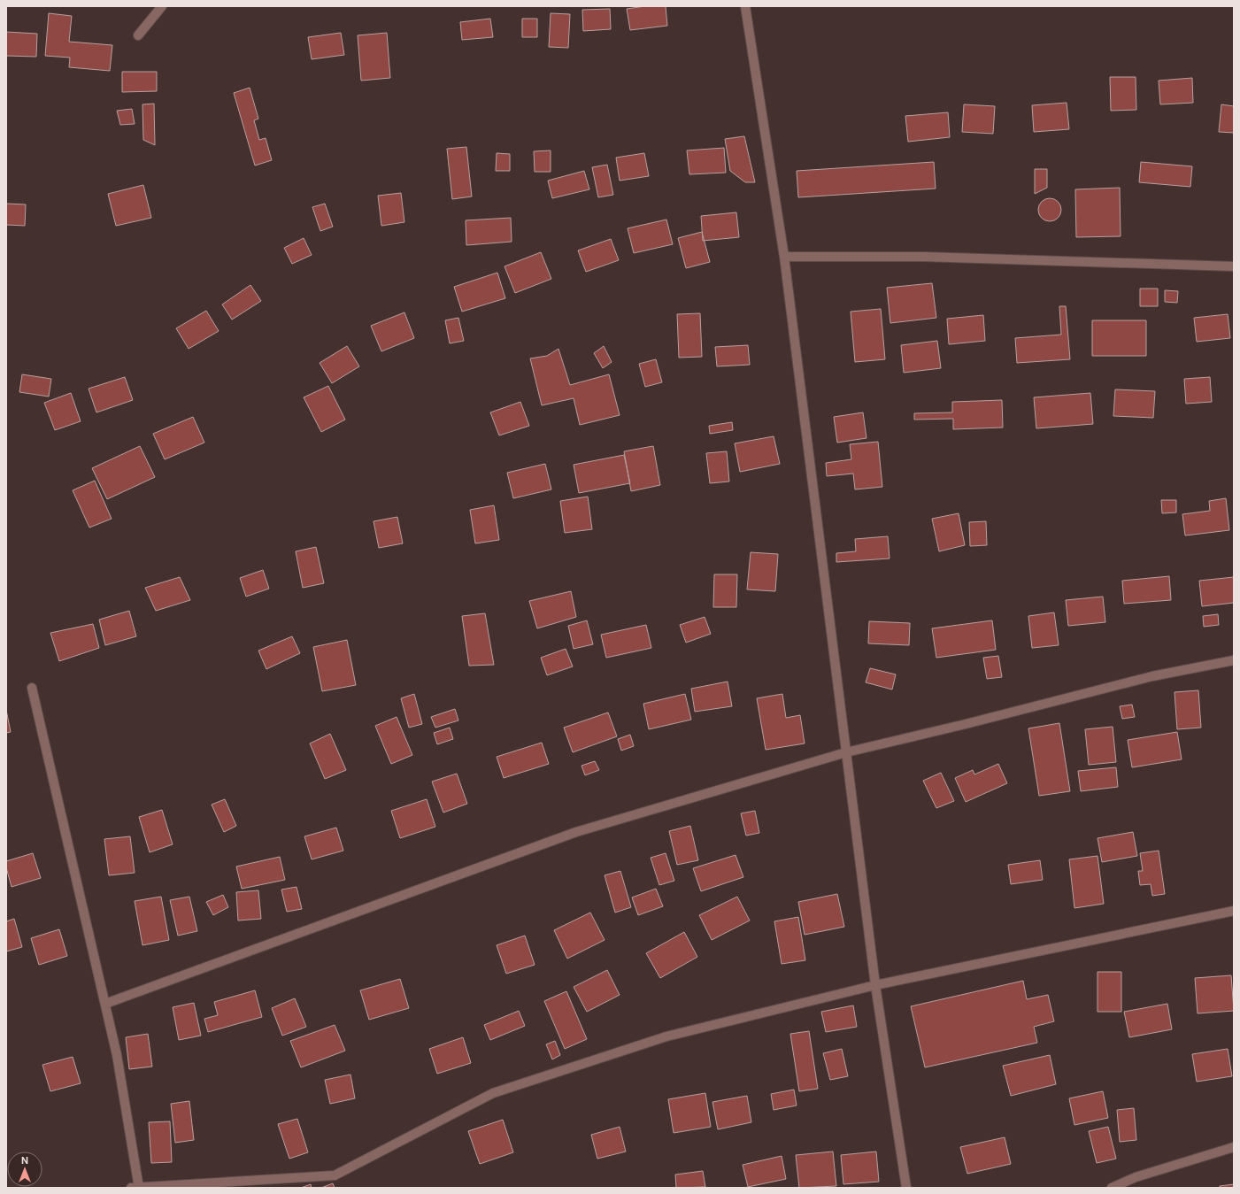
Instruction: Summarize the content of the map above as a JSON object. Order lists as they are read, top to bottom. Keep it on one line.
{"north":"top"}
